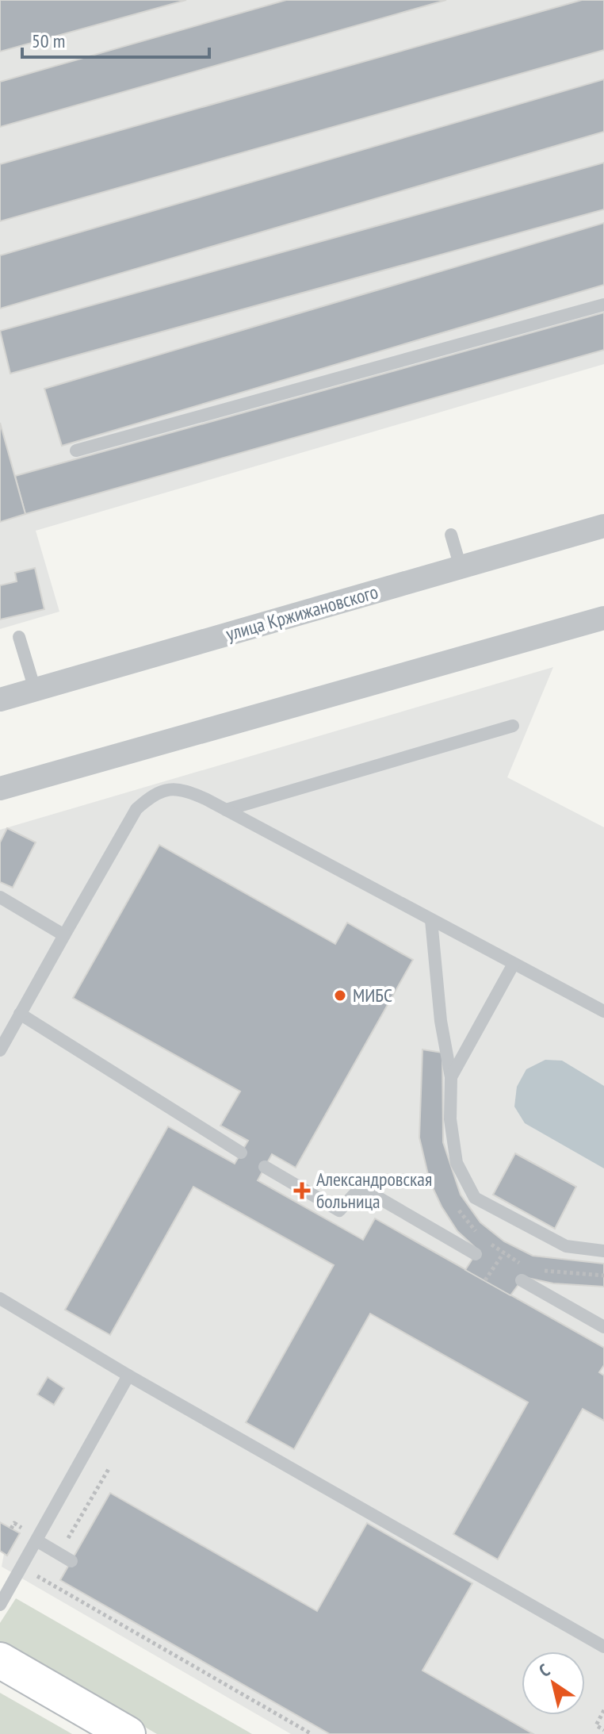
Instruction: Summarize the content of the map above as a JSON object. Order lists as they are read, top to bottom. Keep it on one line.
{"streets":{"street":["улица Кржижановского"]},"places":{"other":["МИБС"],"health":["Александровская больница"]},"scale_bar":"50 m","north":"top left"}
